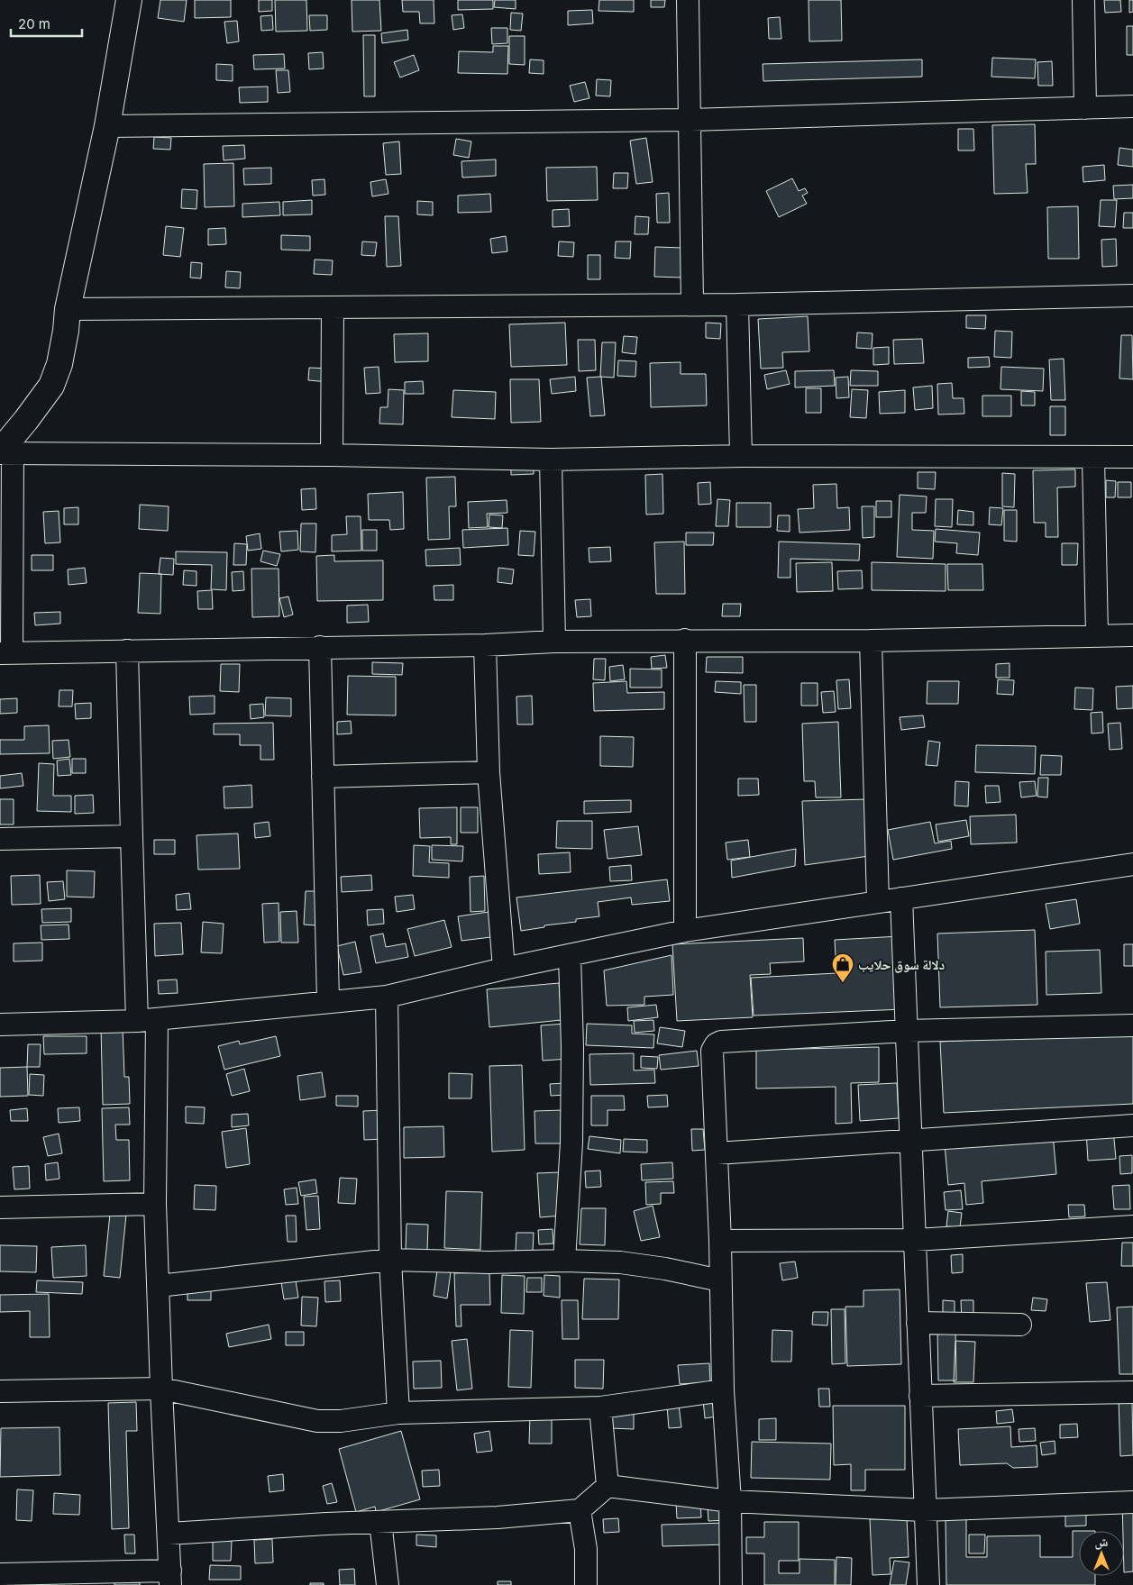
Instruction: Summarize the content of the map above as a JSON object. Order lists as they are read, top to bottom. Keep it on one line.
{"places":{"shop":["دلالة سوق حلايب"]},"scale_bar":"20 m","north":"top"}
